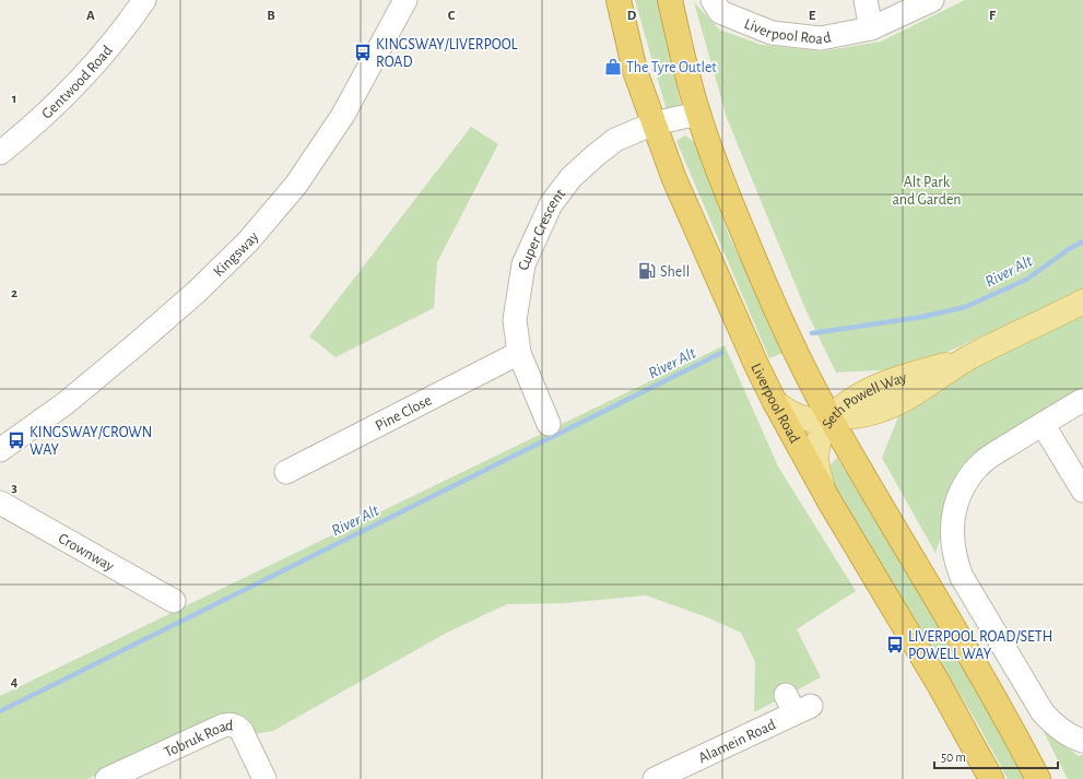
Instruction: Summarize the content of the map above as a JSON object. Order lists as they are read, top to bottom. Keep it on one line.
{"streets":{"highway":["Liverpool Road"],"main road":["Seth Powell Way"],"street":["Gentwood Road","Cuper Crescent","Kingsway","Pine Close","Crownway","Alamein Road","Tobruk Road"]},"crossings":[["Liverpool Road","Cuper Crescent"],["Liverpool Road","Seth Powell Way"],["Cuper Crescent","Pine Close"]],"water":["River Alt"],"parks":["Alt Park and Garden"],"places":{"bus stop":["KINGSWAY/LIVERPOOL ROAD","KINGSWAY/CROWN WAY","LIVERPOOL ROAD/SETH POWELL WAY"],"shop":["The Tyre Outlet"],"fuel station":["Shell"]},"scale_bar":"50 m","grid":{"columns":["A","B","C","D","E","F"],"rows":["1","2","3","4"]}}
